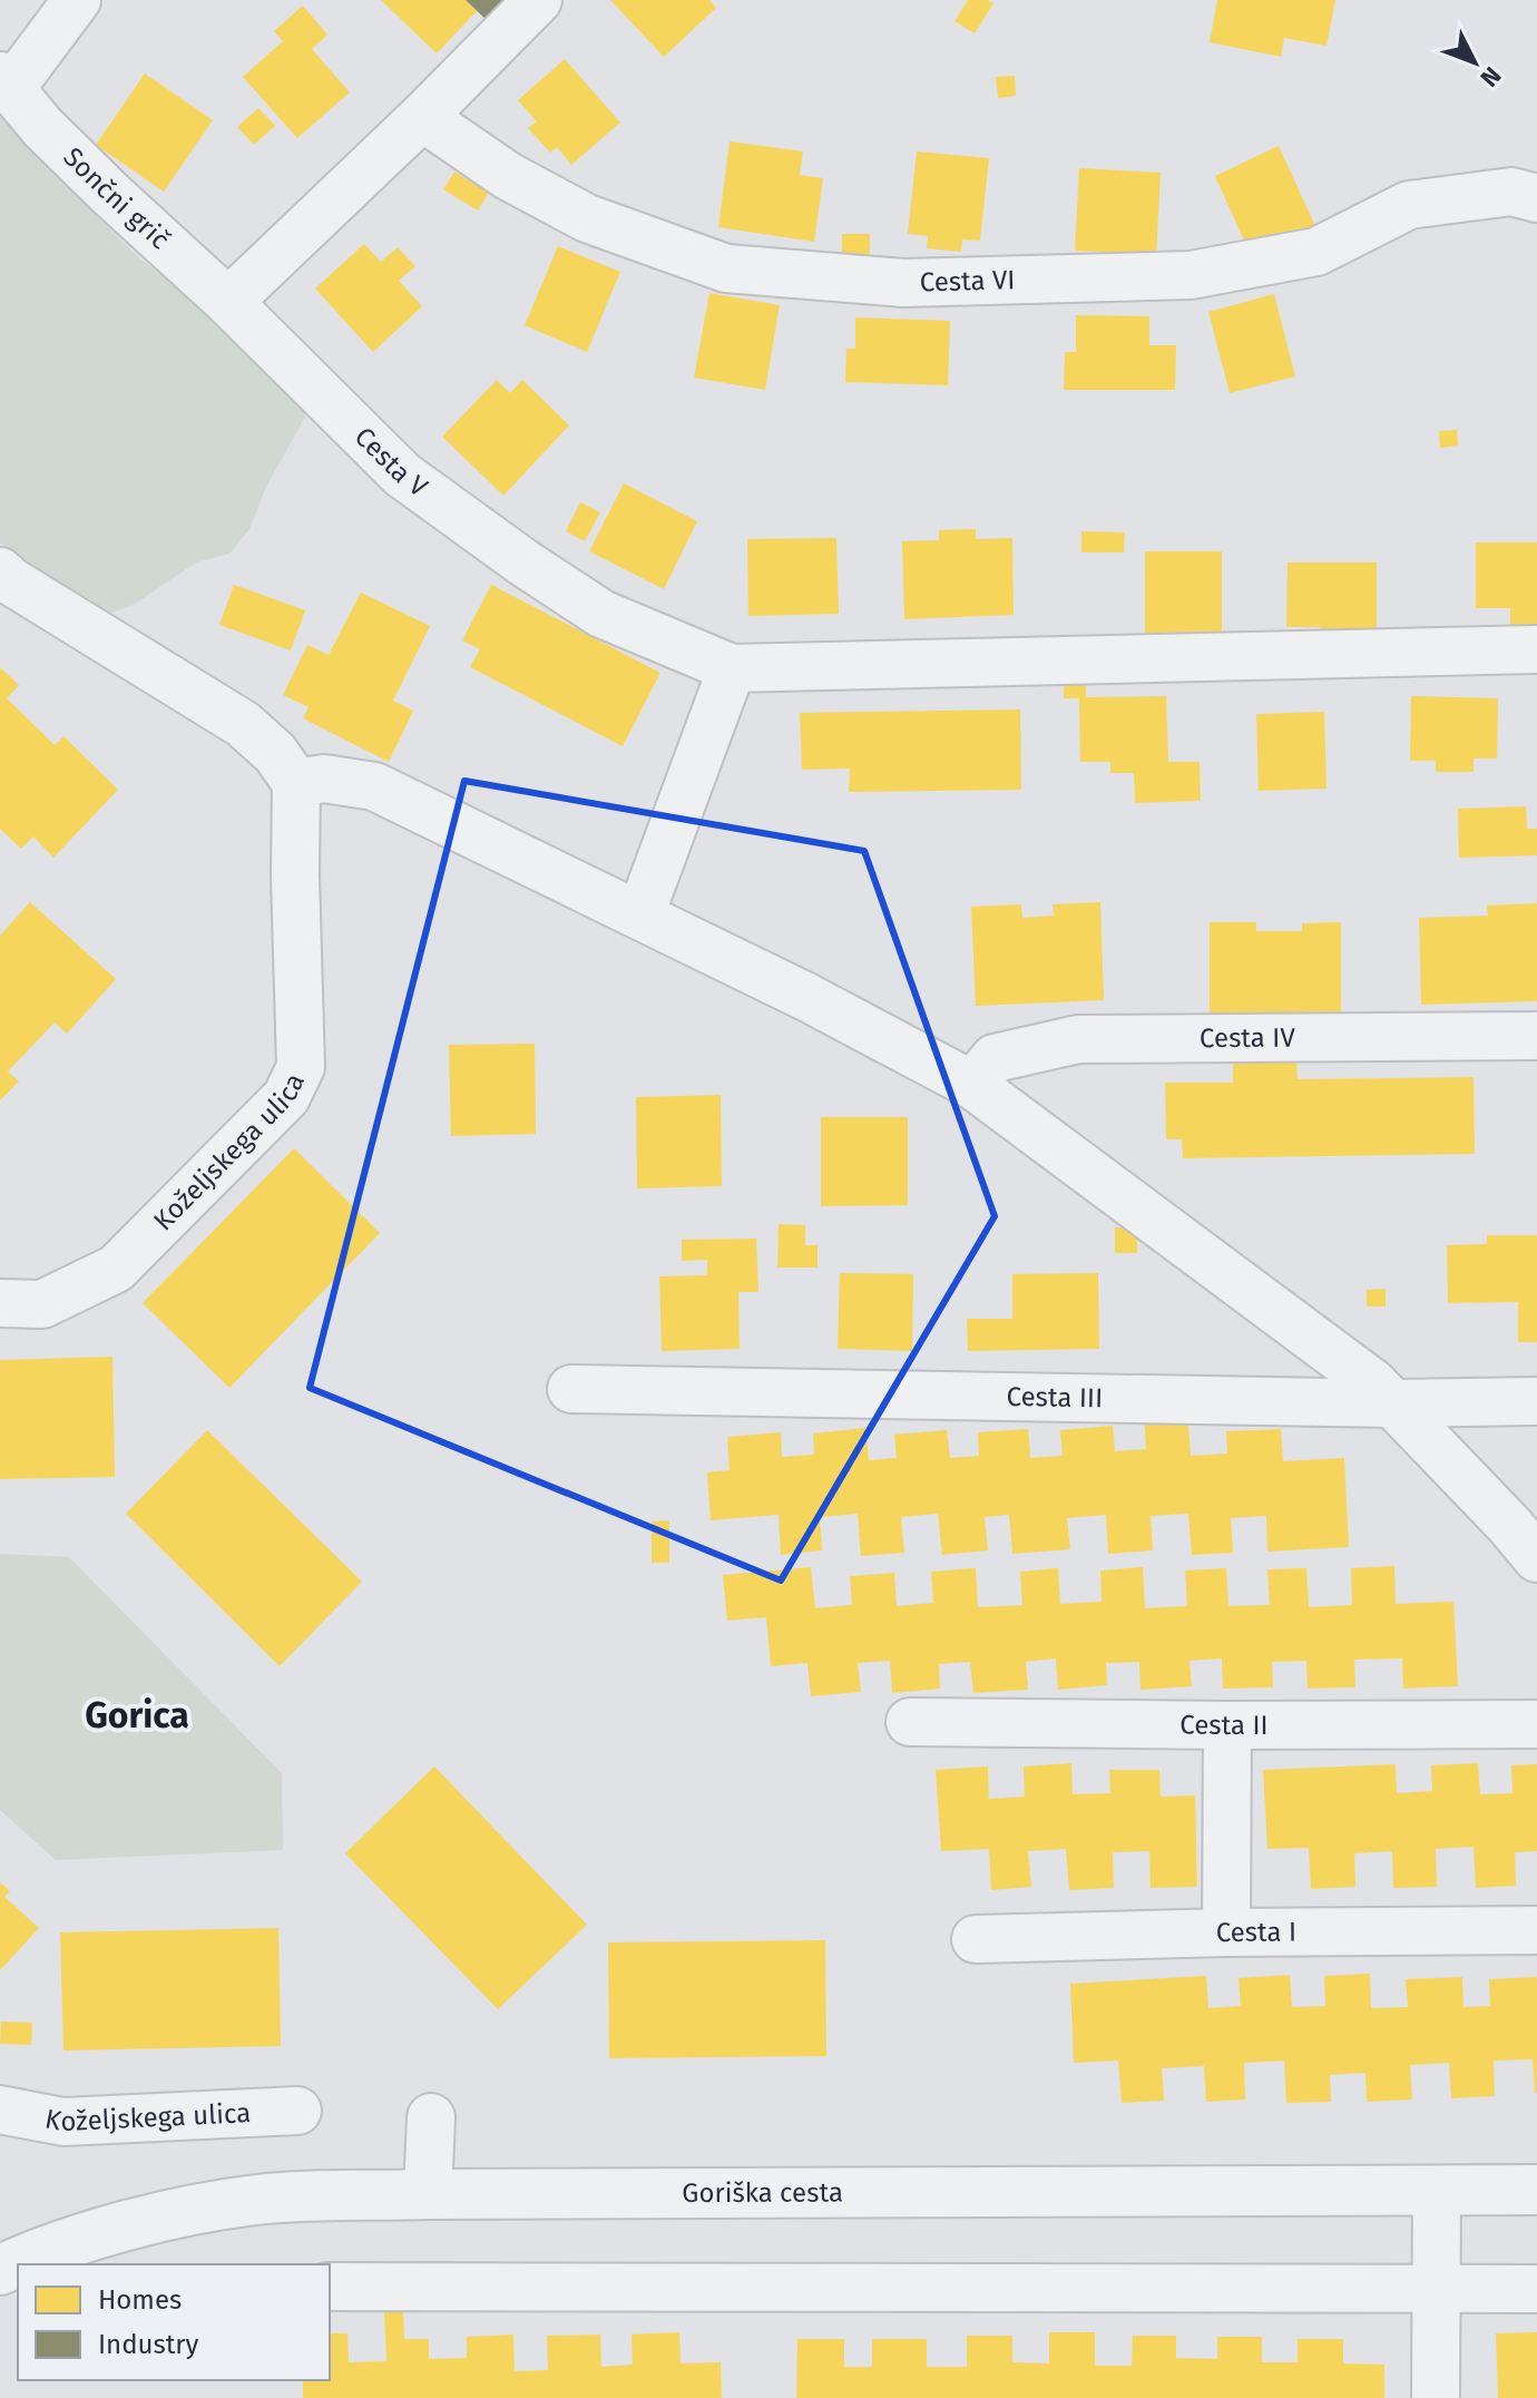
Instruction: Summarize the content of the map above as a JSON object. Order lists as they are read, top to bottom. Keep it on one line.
{"streets":{"street":["Sončni grič","Cesta VI","Cesta V","Cesta IV","Koželjskega ulica","Cesta III","Cesta II","Cesta I","Goriška cesta"]},"crossings":[["Sončni grič","Cesta V"]],"districts":["Gorica"],"legend":["Homes","Industry"],"north":"bottom right"}
